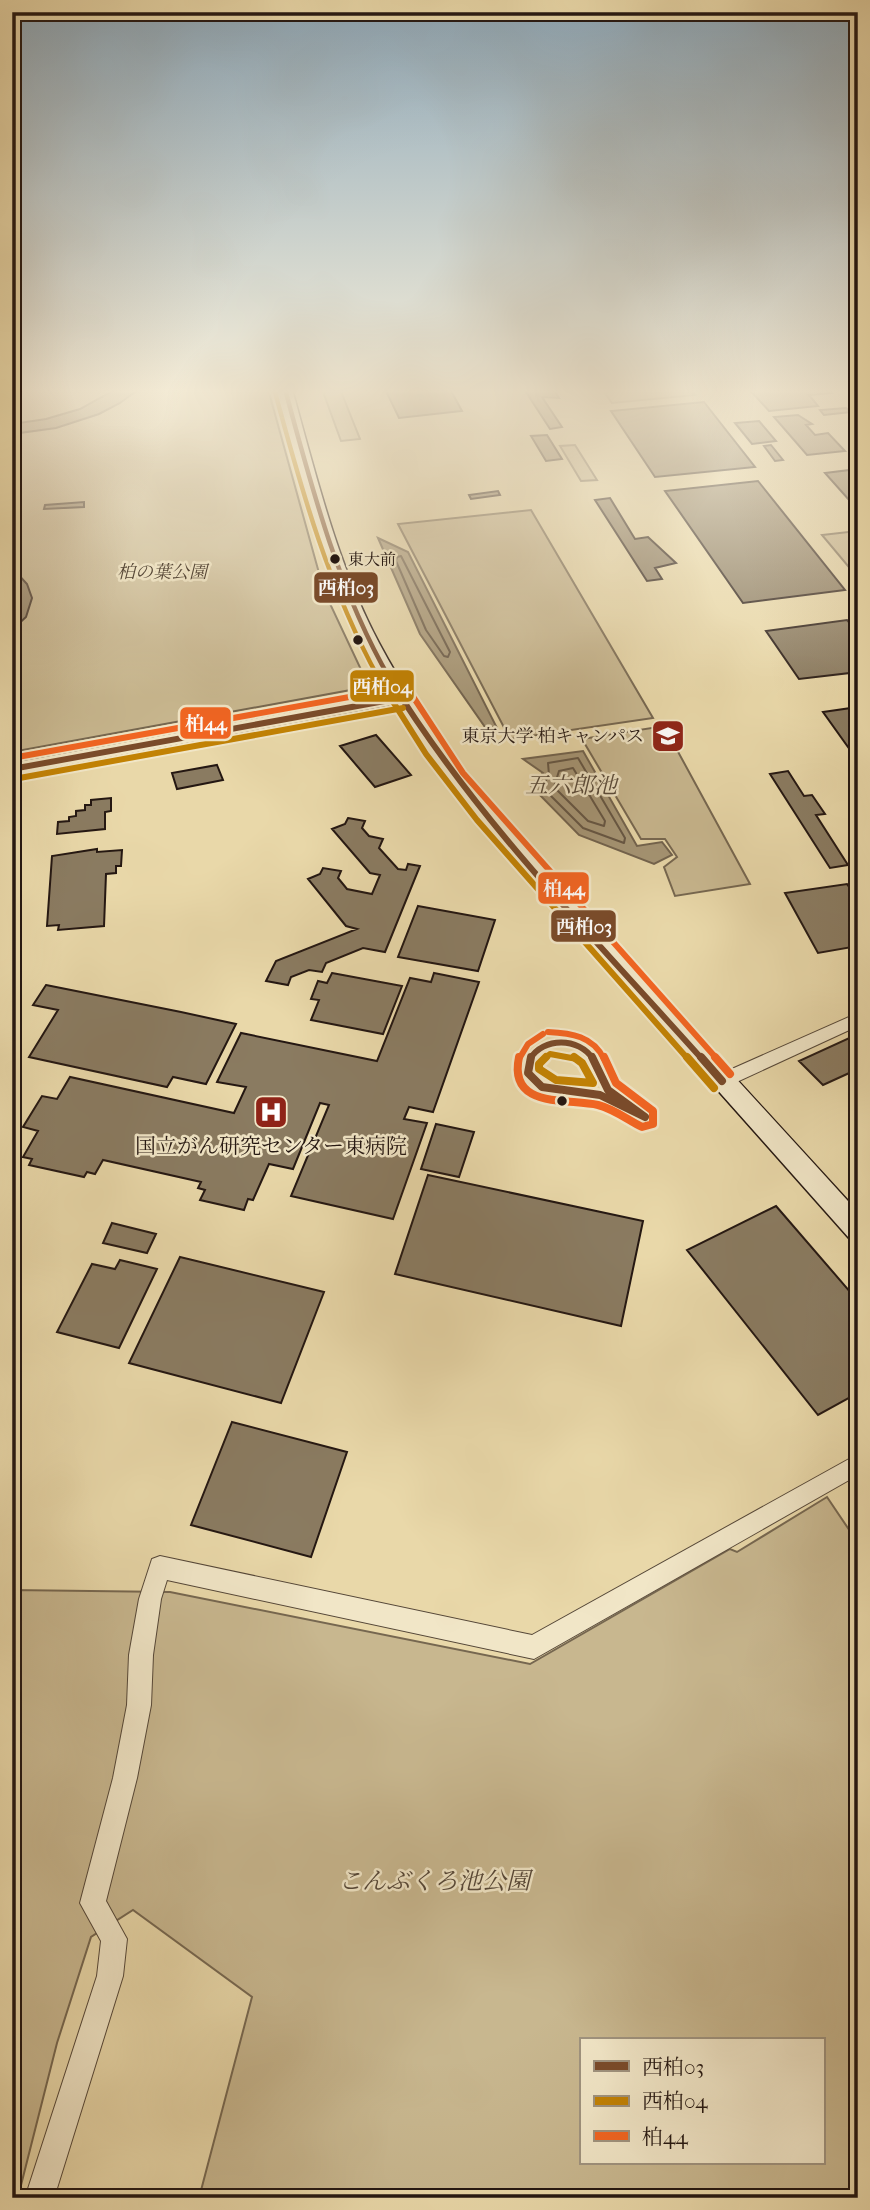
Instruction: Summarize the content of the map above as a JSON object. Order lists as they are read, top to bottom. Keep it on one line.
{"water":["五六郎池"],"parks":["柏の葉公園","こんぶくろ池公園"],"places":{"other":["東大前"],"school or university":["東京大学 柏キャンパス"],"hospital":["国立がん研究センター東病院"]},"lines":["transit line 西柏03","transit line 西柏04","transit line 柏44"],"legend":["西柏03","西柏04","柏44"]}
